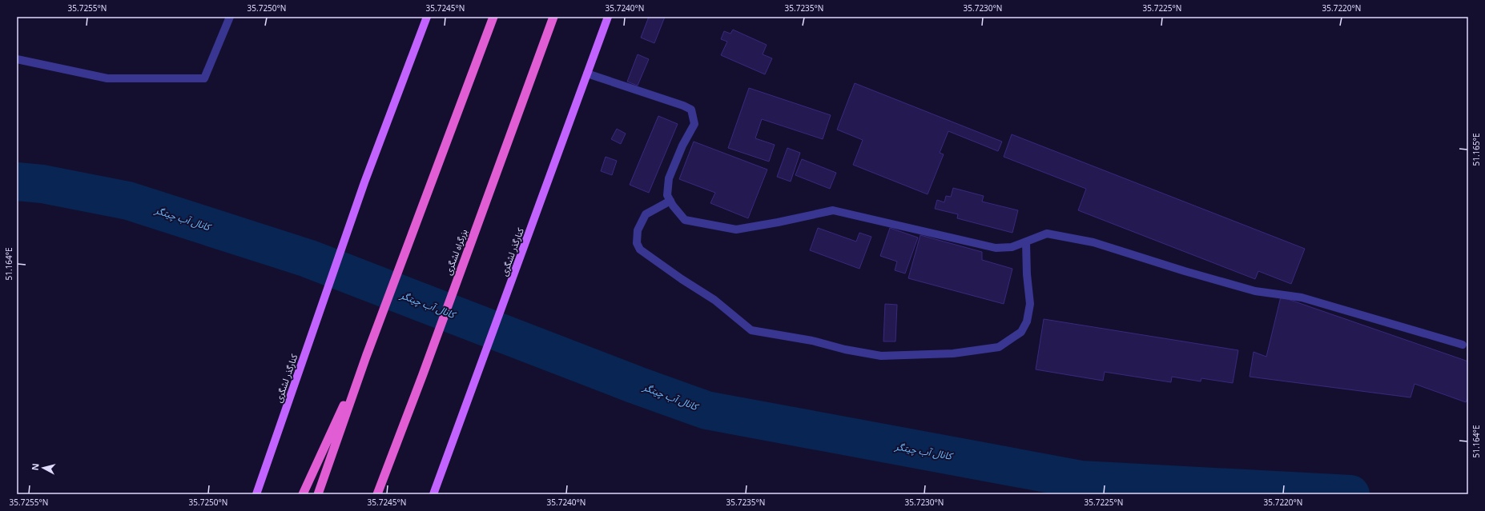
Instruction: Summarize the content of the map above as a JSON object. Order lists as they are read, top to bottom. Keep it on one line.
{"streets":{"highway":["بزرگراه لشگری"],"main road":["کنارگذر لشگری"]},"water":["کانال آب چیتگر"],"north":"left","coordinates":["35.7255°N","35.7250°N","35.7245°N","35.7240°N","35.7235°N","35.7230°N","35.7225°N","35.7220°N","51.165°E","51.164°E"]}
